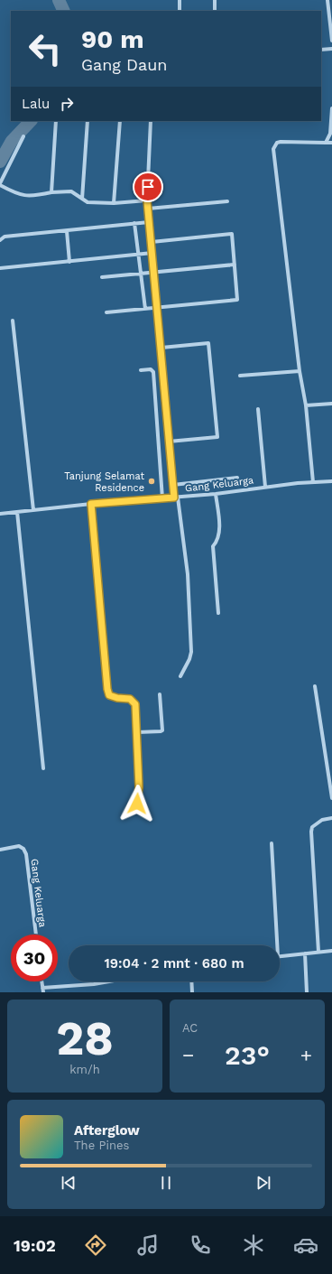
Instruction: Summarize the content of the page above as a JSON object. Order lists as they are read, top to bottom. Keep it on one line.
{"streets":{"street":["Gang Keluarga"]},"places":["Tanjung Selamat Residence"],"page":{"turn":["90 m","Gang Daun"],"then":"Lalu","limit":"30","trip":"19:04 · 2 mnt · 680 m","tile":[["28","km/h"],"AC"],"heat":["−","23°","+"],"song":["Afterglow","The Pines"],"tabs":"19:02"}}
